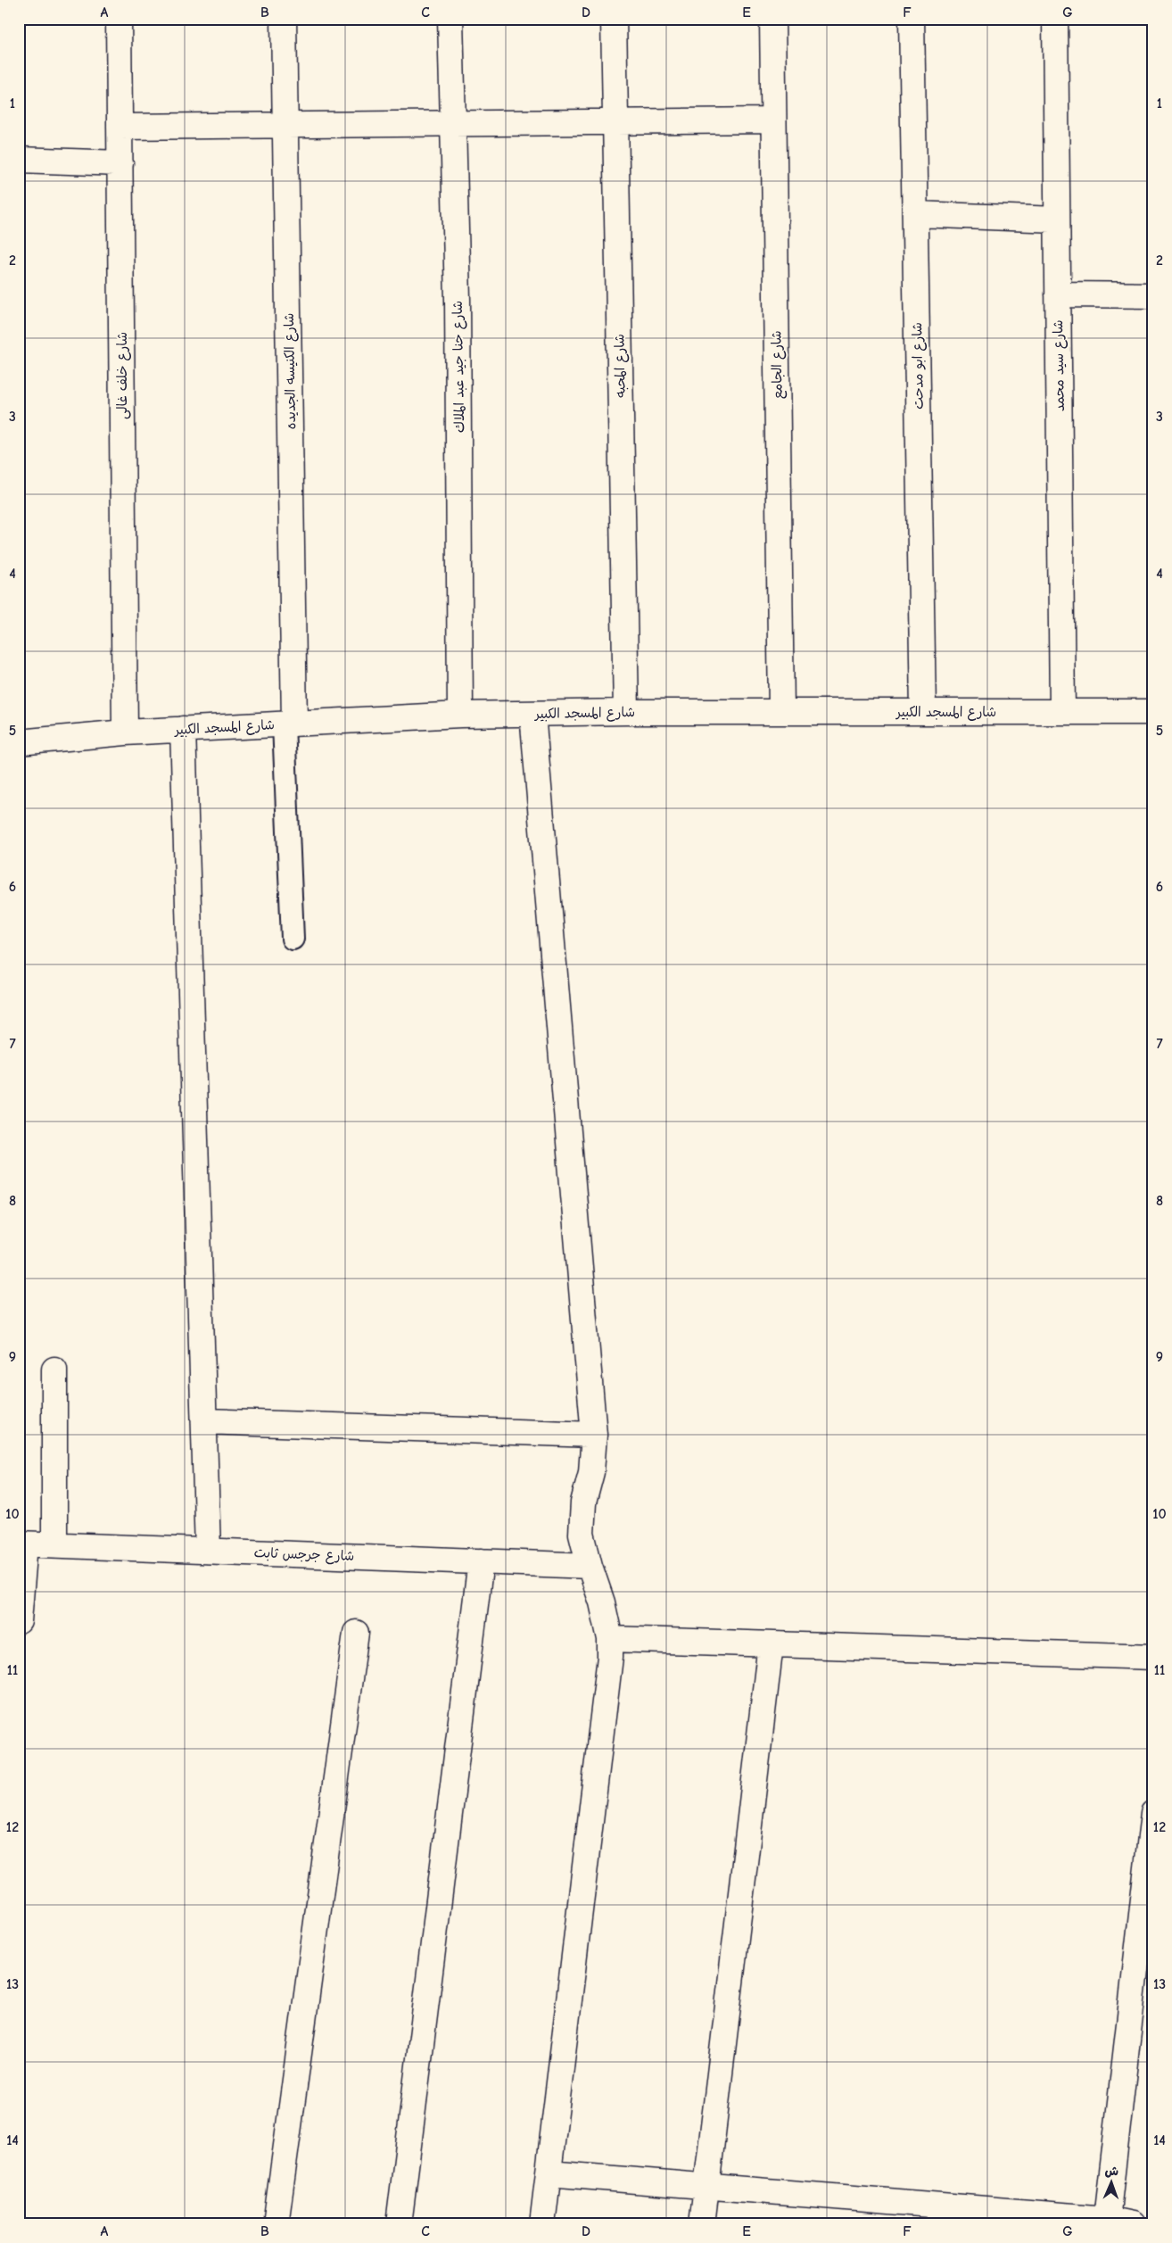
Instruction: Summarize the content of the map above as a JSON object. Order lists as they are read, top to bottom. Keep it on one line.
{"streets":{"street":["شارع الجامع","شارع المحبه","شارع ابو مدحت","شارع سيد محمد","شارع حنا جيد عبد الملاك","شارع الكنيسه الجديده","شارع خلف غالى","شارع المسجد الكبير","شارع جرجس ثابت"]},"crossings":[["شارع الجامع","شارع المسجد الكبير"],["شارع المحبه","شارع المسجد الكبير"],["شارع ابو مدحت","شارع المسجد الكبير"],["شارع سيد محمد","شارع المسجد الكبير"],["شارع حنا جيد عبد الملاك","شارع المسجد الكبير"],["شارع الكنيسه الجديده","شارع المسجد الكبير"],["شارع خلف غالى","شارع المسجد الكبير"]],"north":"top","grid":{"columns":["A","B","C","D","E","F","G"],"rows":["1","2","3","4","5","6","7","8","9","10","11","12","13","14"]}}
